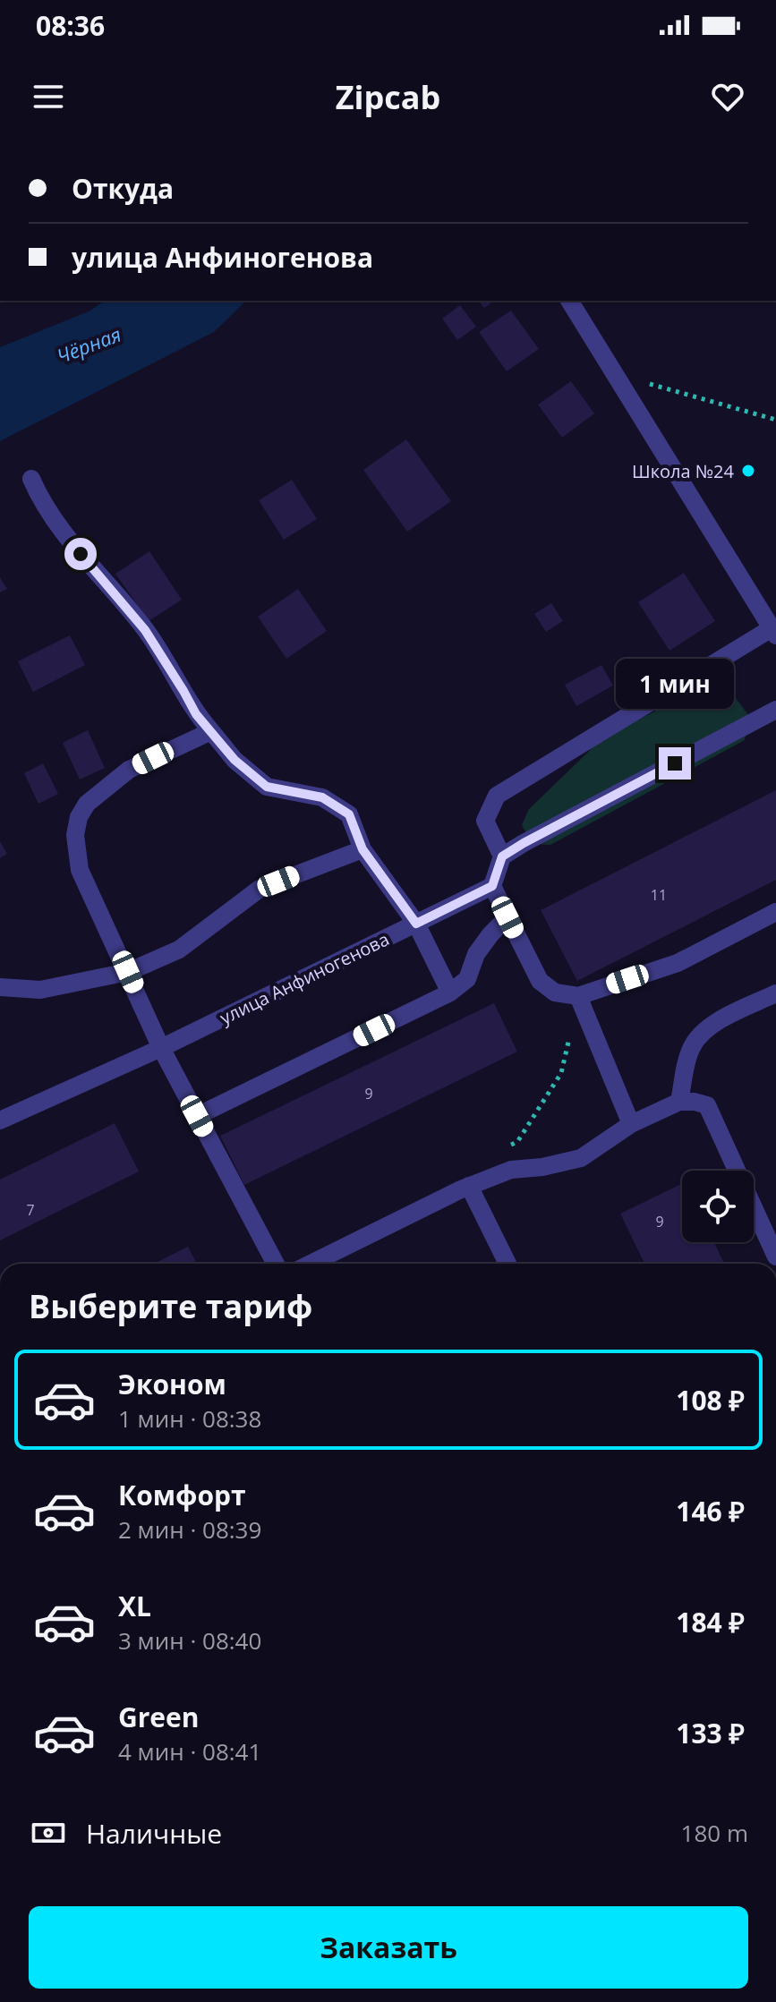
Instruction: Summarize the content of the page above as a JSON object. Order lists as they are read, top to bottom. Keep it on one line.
{"streets":{"street":["улица Анфиногенова"]},"water":["Чёрная"],"places":["Школа №24"],"house_numbers":["11","9","7","9"],"page":{"status":"08:36","header":"Zipcab","banner":["Откуда","улица Анфиногенова"],"bubble":"1 мин","heading":"Выберите тариф","list":[{"name":"Эконом","note":"1 мин · 08:38","value":"108 ₽"},{"name":"Комфорт","note":"2 мин · 08:39","value":"146 ₽"},{"name":"XL","note":"3 мин · 08:40","value":"184 ₽"},{"name":"Green","note":"4 мин · 08:41","value":"133 ₽"}],"pay":["Наличные","180 m"],"buttons":"Заказать"}}
